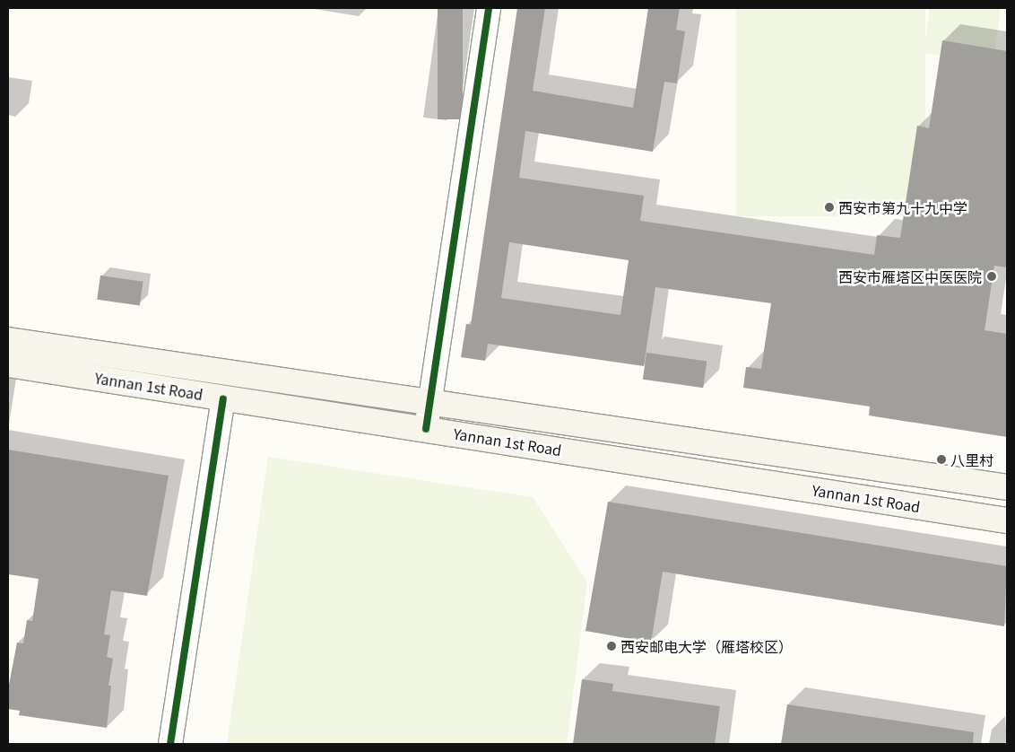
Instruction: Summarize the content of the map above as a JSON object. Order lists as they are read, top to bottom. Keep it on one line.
{"streets":{"main road":["Yannan 1st Road"]},"places":["西安市第九十九中学","西安市雁塔区中医医院","八里村","西安邮电大学（雁塔校区）"]}
